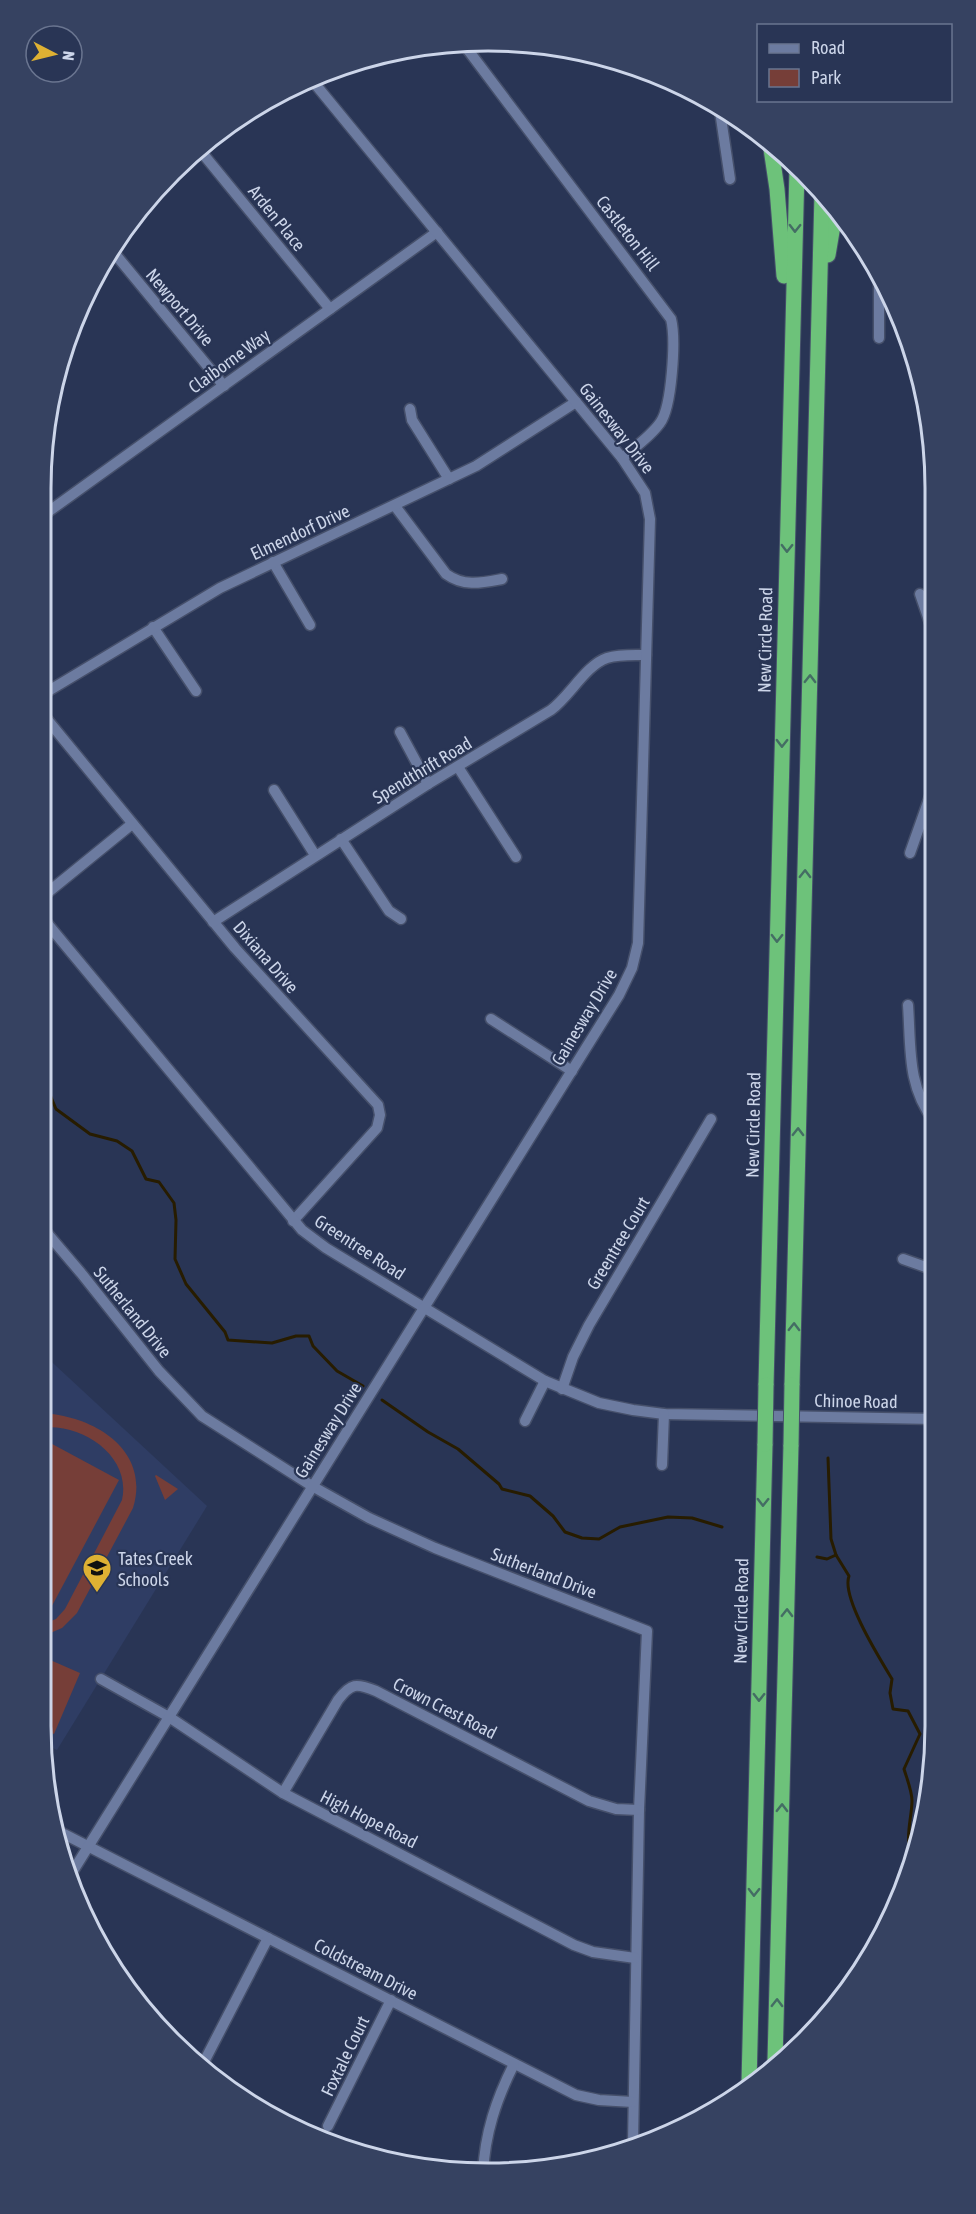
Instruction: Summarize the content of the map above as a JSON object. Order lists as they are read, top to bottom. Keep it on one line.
{"streets":{"highway":["New Circle Road"],"street":["Arden Place","Castleton Hill","Newport Drive","Claiborne Way","Gainesway Drive","Elmendorf Drive","Spendthrift Road","Dixiana Drive","Greentree Court","Greentree Road","Sutherland Drive","Chinoe Road","Crown Crest Road","High Hope Road","Coldstream Drive","Foxtale Court"]},"crossings":[["Arden Place","Claiborne Way"],["Castleton Hill","Gainesway Drive"],["Newport Drive","Claiborne Way"],["Claiborne Way","Gainesway Drive"],["Gainesway Drive","Elmendorf Drive"],["Gainesway Drive","Spendthrift Road"],["Gainesway Drive","Greentree Road"],["Gainesway Drive","Sutherland Drive"],["Gainesway Drive","High Hope Road"],["Gainesway Drive","Coldstream Drive"],["Spendthrift Road","Dixiana Drive"],["Dixiana Drive","Greentree Road"],["Greentree Court","Greentree Road"],["Greentree Road","Chinoe Road"],["Sutherland Drive","Crown Crest Road"],["Sutherland Drive","High Hope Road"],["Sutherland Drive","Coldstream Drive"],["Crown Crest Road","High Hope Road"],["Coldstream Drive","Foxtale Court"]],"places":{"school or university":["Tates Creek Schools"]},"legend":["Road","Park"],"north":"right"}
